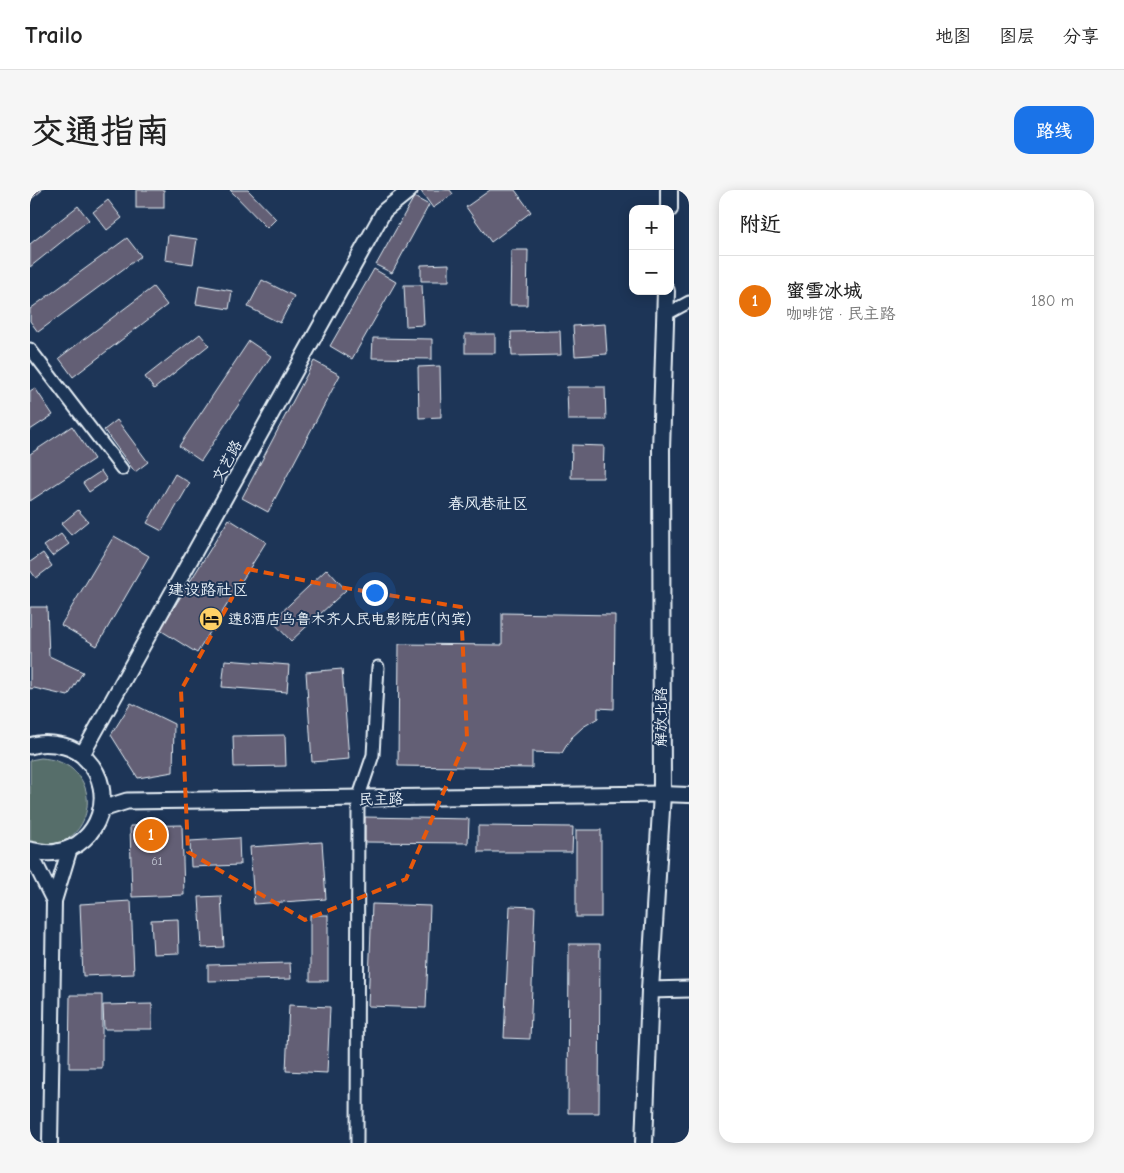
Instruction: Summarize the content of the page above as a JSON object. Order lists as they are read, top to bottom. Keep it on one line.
{"streets":{"main road":["解放北路","民主路"],"street":["文艺路"]},"crossings":[["解放北路","民主路"]],"districts":["春风巷社区","建设路社区"],"places":{"hotel":["速8酒店乌鲁木齐人民电影院店(内宾)"]},"house_numbers":["61"],"page":{"header":"Trailo","nav":["地图","图层","分享"],"buttons":"路线","title":"交通指南","heading":"附近","map_buttons":["+","−"],"list":[{"mark":"1","name":"蜜雪冰城","note":"咖啡馆 · 民主路","value":"180 m"}],"pins":"1"}}
